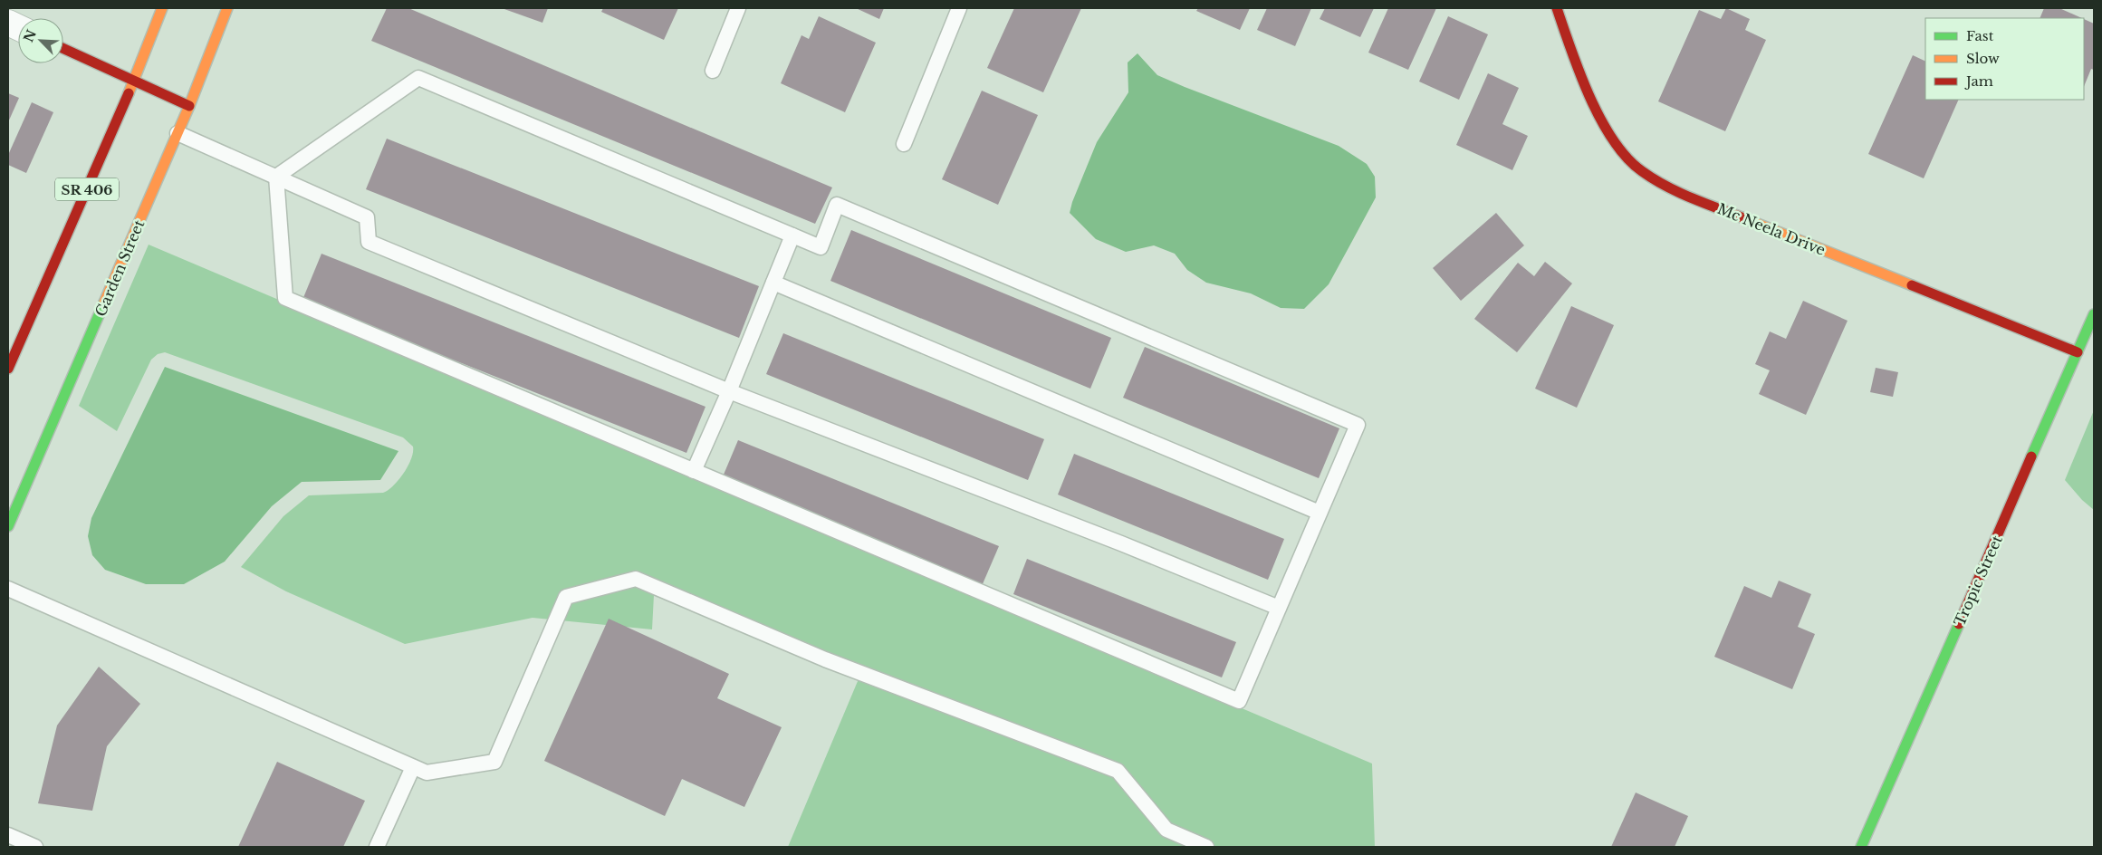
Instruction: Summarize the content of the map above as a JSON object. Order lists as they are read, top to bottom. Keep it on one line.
{"streets":{"street":["SR 406","Mc Neela Drive","Garden Street","Tropic Street"]},"crossings":[["Mc Neela Drive","Tropic Street"]],"legend":["Fast","Slow","Jam"],"north":"top left"}
